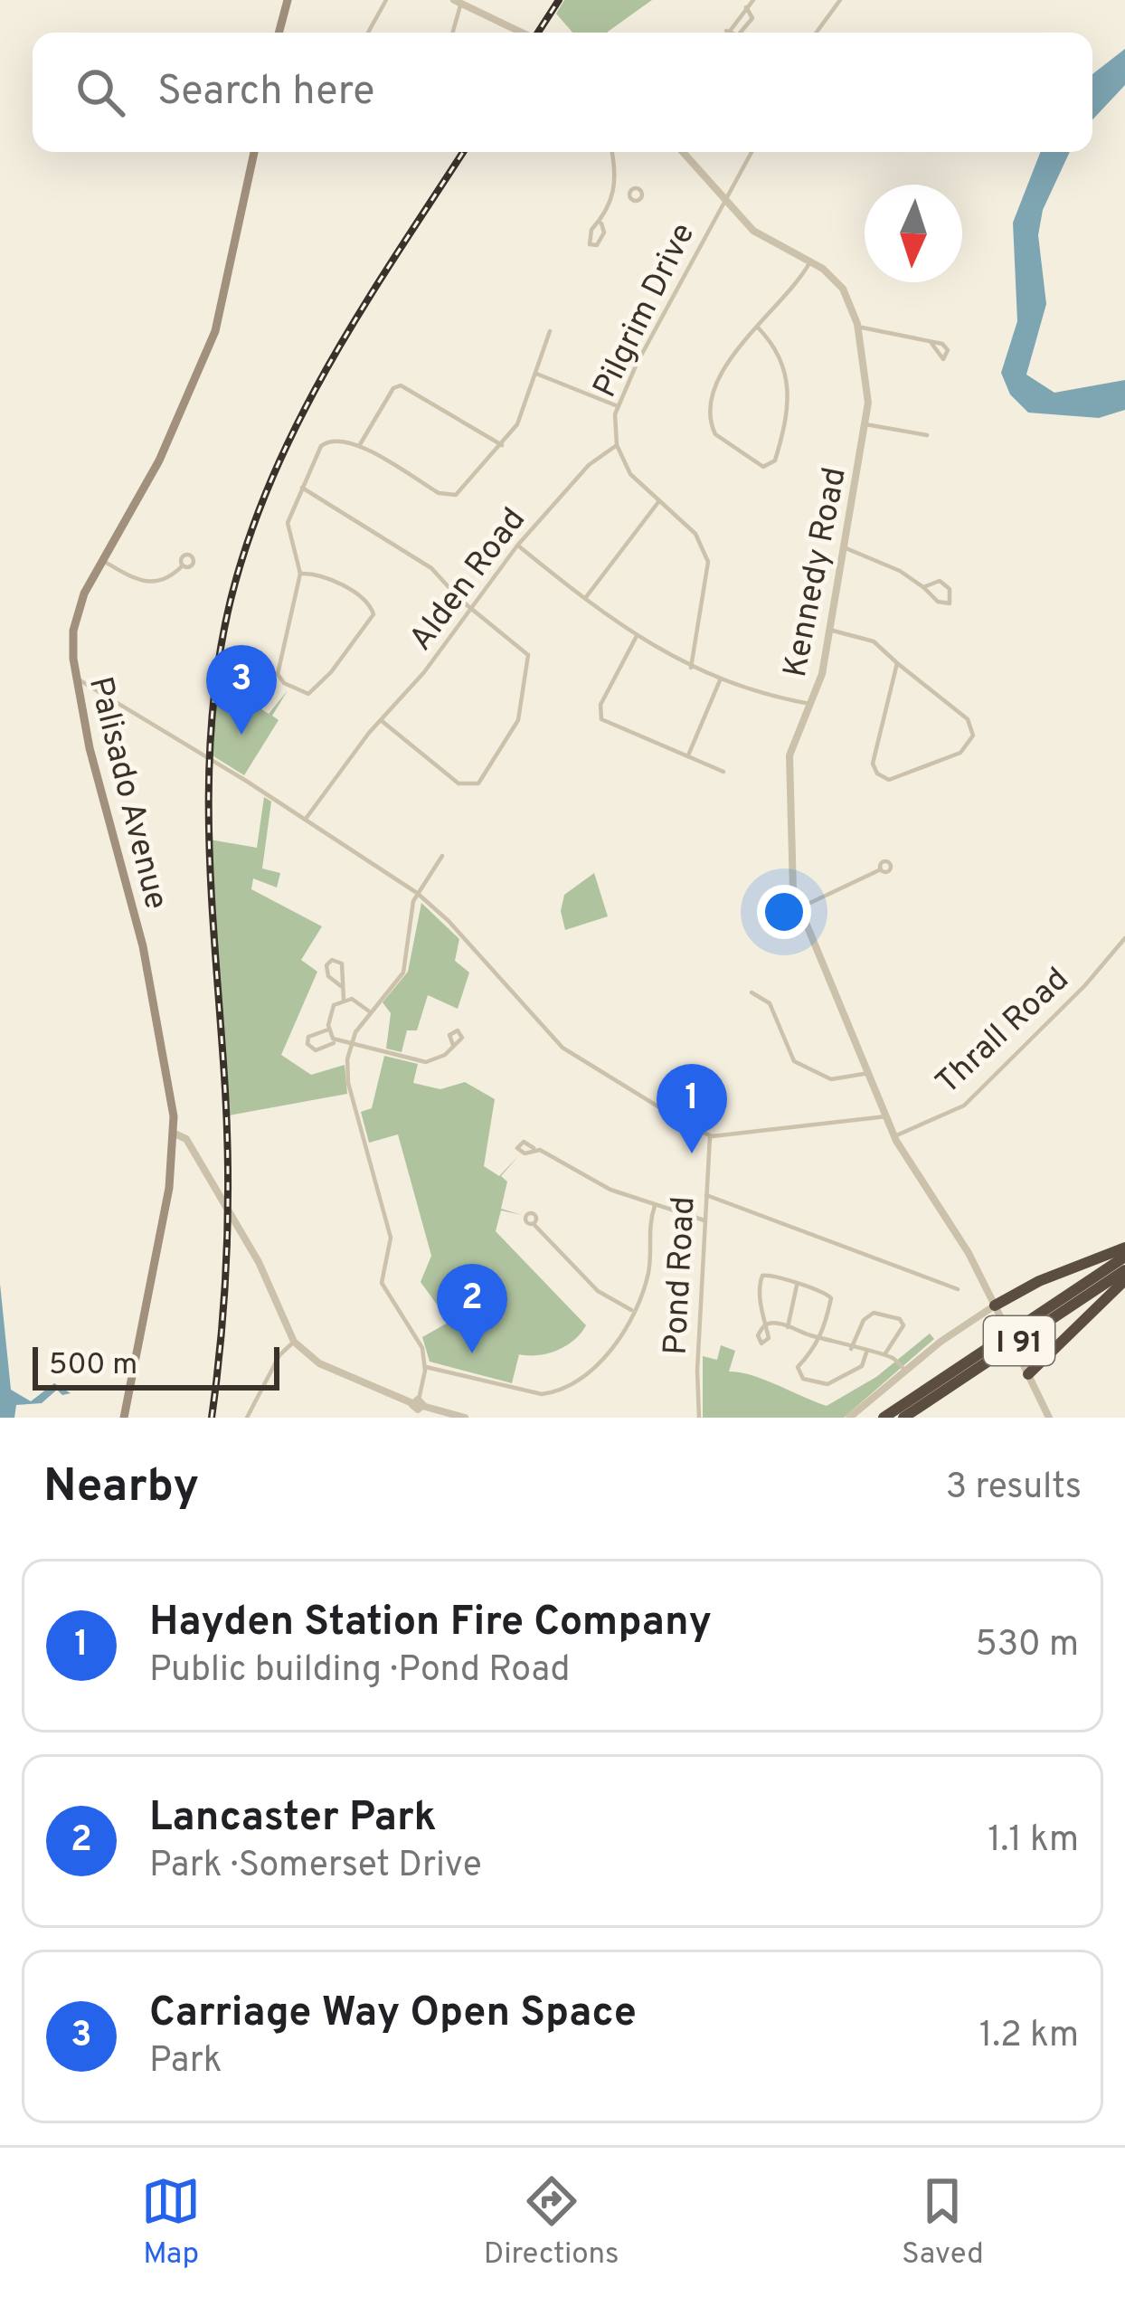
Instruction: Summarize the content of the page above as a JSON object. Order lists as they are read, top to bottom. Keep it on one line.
{"streets":{"highway":["I 91"],"main road":["Palisado Avenue"],"street":["Pilgrim Drive","Kennedy Road","Alden Road","Thrall Road","Pond Road"]},"crossings":[["Pilgrim Drive","Kennedy Road"],["Pilgrim Drive","Alden Road"],["Kennedy Road","Thrall Road"]],"scale_bar":"500 m","north":"bottom","page":{"search":"Search here","pins":["3","1","2"],"scale":"500 m","heading":["Nearby","3 results"],"list":[{"mark":"1","name":"Hayden Station Fire Company","note":"Public building · Pond Road","value":"530 m"},{"mark":"2","name":"Lancaster Park","note":"Park · Somerset Drive","value":"1.1 km"},{"mark":"3","name":"Carriage Way Open Space","note":"Park","value":"1.2 km"}],"nav":["Map","Directions","Saved"]}}
